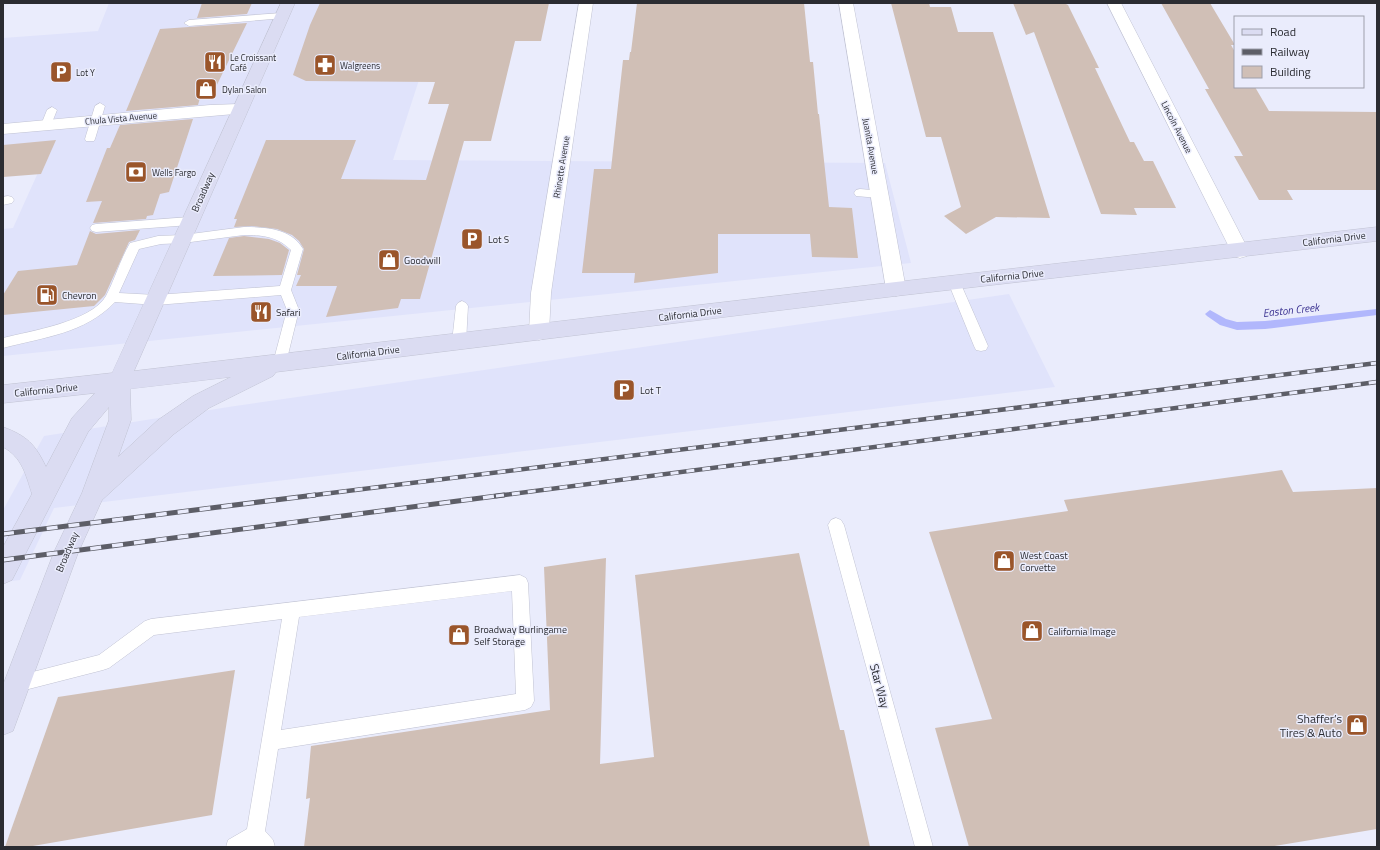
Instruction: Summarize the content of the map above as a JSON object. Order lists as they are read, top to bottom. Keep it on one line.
{"streets":{"main road":["Broadway","California Drive"],"street":["Chula Vista Avenue","Lincoln Avenue","Juanita Avenue","Rhinette Avenue"],"lane":["Star Way"]},"crossings":[["Chula Vista Avenue","Broadway"],["Lincoln Avenue","California Drive"],["Juanita Avenue","California Drive"],["Rhinette Avenue","California Drive"],["Broadway","California Drive"]],"water":["Easton Creek"],"places":{"restaurant":["Le Croissant Café","Safari"],"pharmacy":["Walgreens"],"parking":["Lot Y","Lot S","Lot T"],"shop":["Dylan Salon","Goodwill","West Coast Corvette","California Image","Broadway Burlingame Self Storage","Shaffer’s Tires & Auto"],"bank":["Wells Fargo"],"fuel station":["Chevron"]},"legend":["Road","Railway","Building"]}
